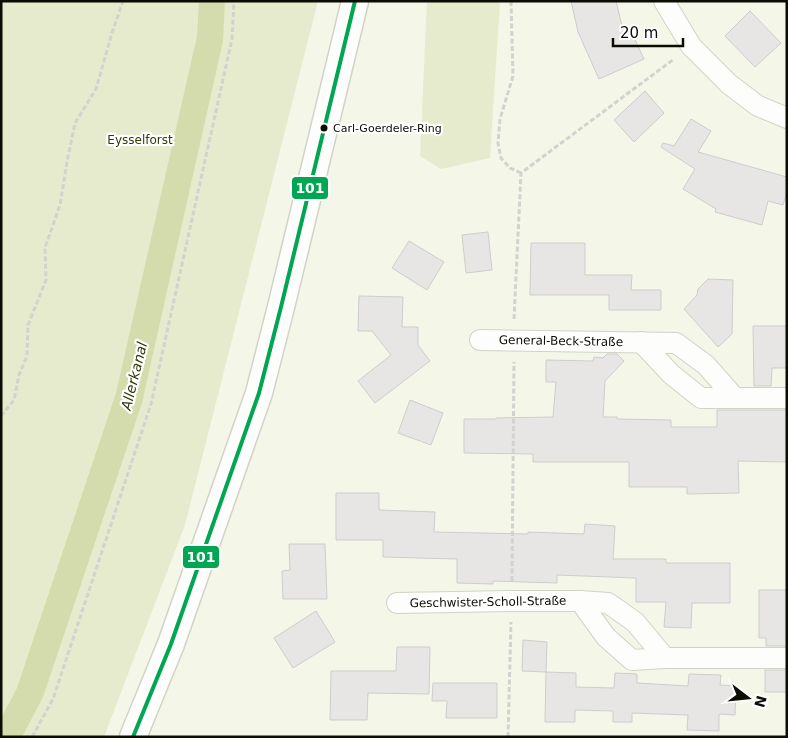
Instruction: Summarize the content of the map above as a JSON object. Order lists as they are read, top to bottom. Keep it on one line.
{"streets":{"street":["General-Beck-Straße","Geschwister-Scholl-Straße"]},"water":["Allerkanal"],"parks":["Eysselforst"],"places":["Carl-Goerdeler-Ring"],"lines":["transit line 101"],"scale_bar":"20 m","north":"right"}
